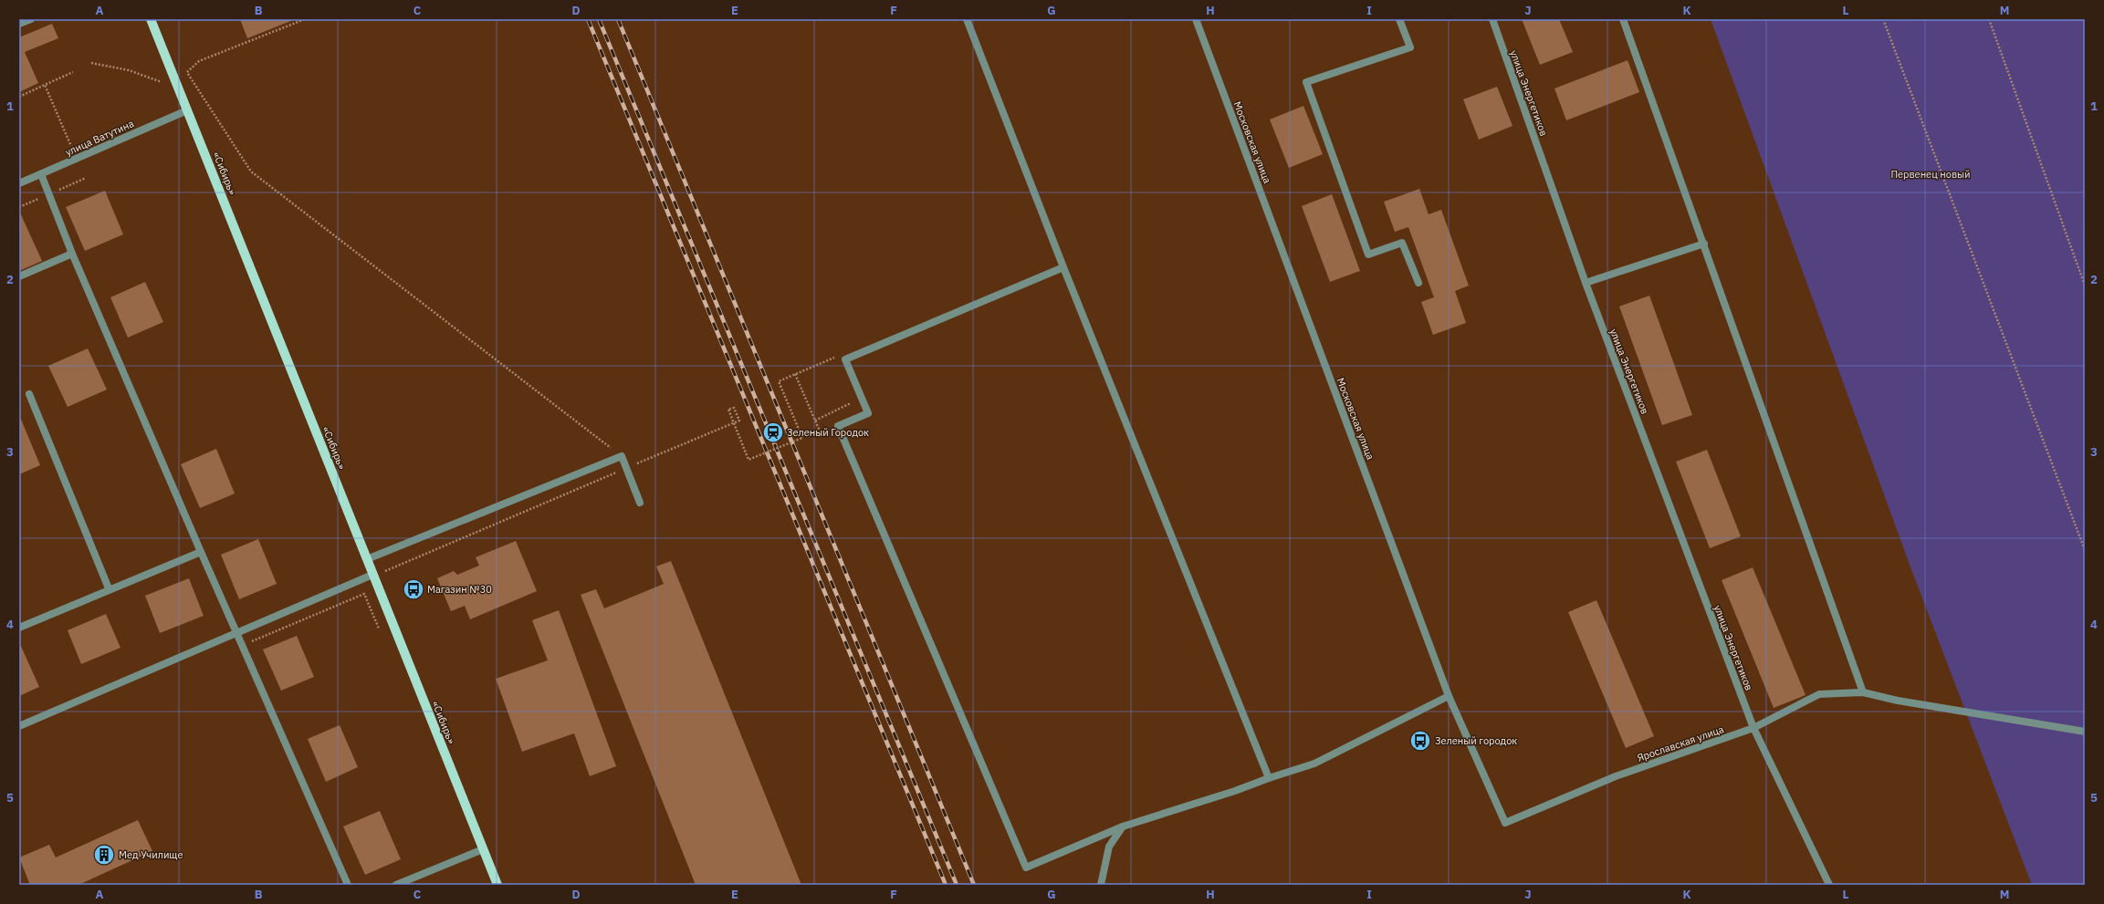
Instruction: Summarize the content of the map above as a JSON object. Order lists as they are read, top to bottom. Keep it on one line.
{"streets":{"main road":["«Сибирь»"],"street":["улица Энергетиков","улица Ватутина","Московская улица","Ярославская улица"]},"crossings":[["улица Энергетиков","Ярославская улица"],["улица Ватутина","«Сибирь»"],["Московская улица","Ярославская улица"]],"parks":["Первенец новый"],"places":{"station":["Зеленый Городок"],"bus stop":["Магазин №30","Зеленый городок"],"building":["Мед Училище"]},"grid":{"columns":["A","B","C","D","E","F","G","H","I","J","K","L","M"],"rows":["1","2","3","4","5"]}}
